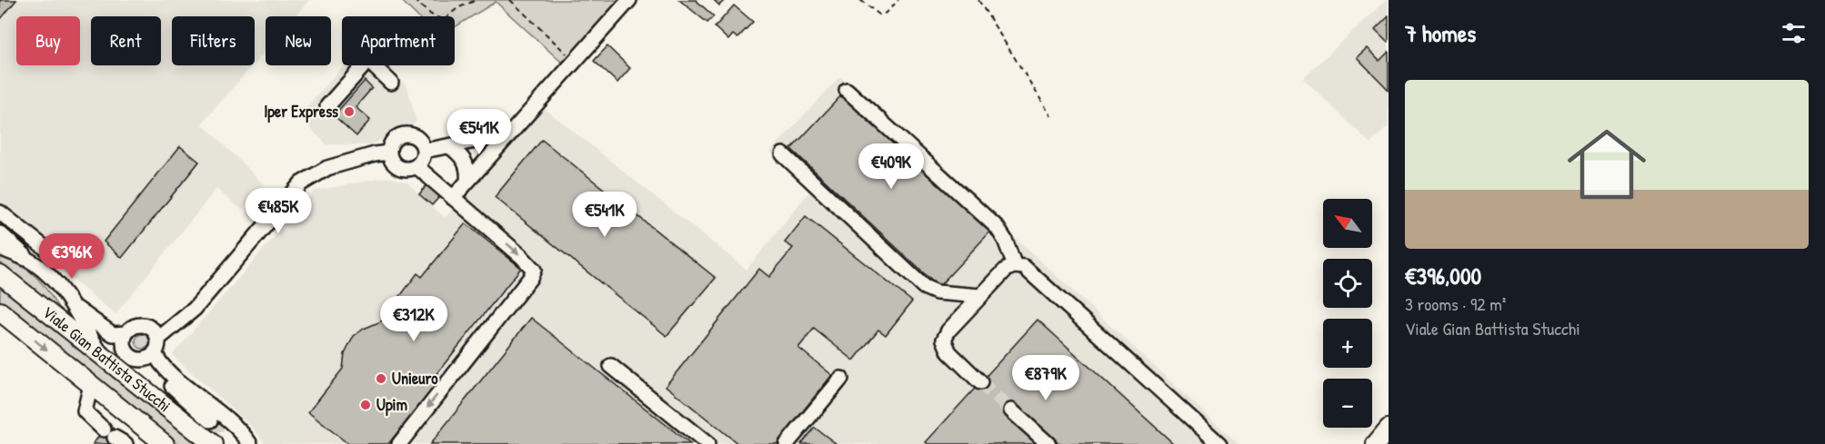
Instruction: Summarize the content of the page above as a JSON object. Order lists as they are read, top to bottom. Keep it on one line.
{"streets":{"main road":["Viale Gian Battista Stucchi"]},"places":["Iper Express","Unieuro","Upim"],"north":"top left","page":{"heading":"7 homes","chip":["Buy","Rent","Filters","New","Apartment"],"list":[{"name":"€396,000","note":"3 rooms · 92 m² · Viale Gian Battista Stucchi"}],"price":["€541K","€409K","€485K","€541K","€396K","€312K","€879K"],"map_buttons":["+","−"]}}
